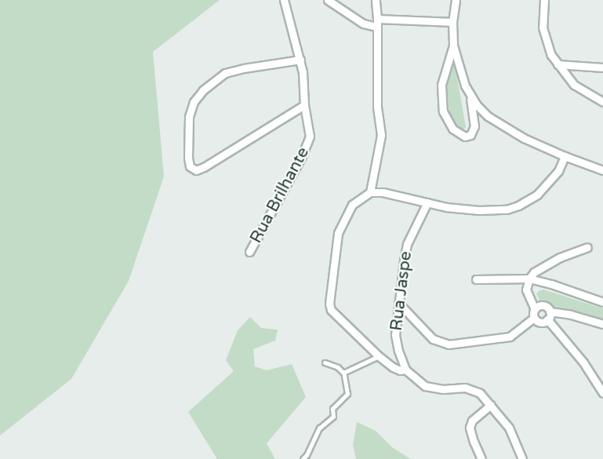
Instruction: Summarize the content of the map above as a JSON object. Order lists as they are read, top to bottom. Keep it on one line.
{"streets":{"street":["Rua Brilhante","Rua Jaspe"]}}
